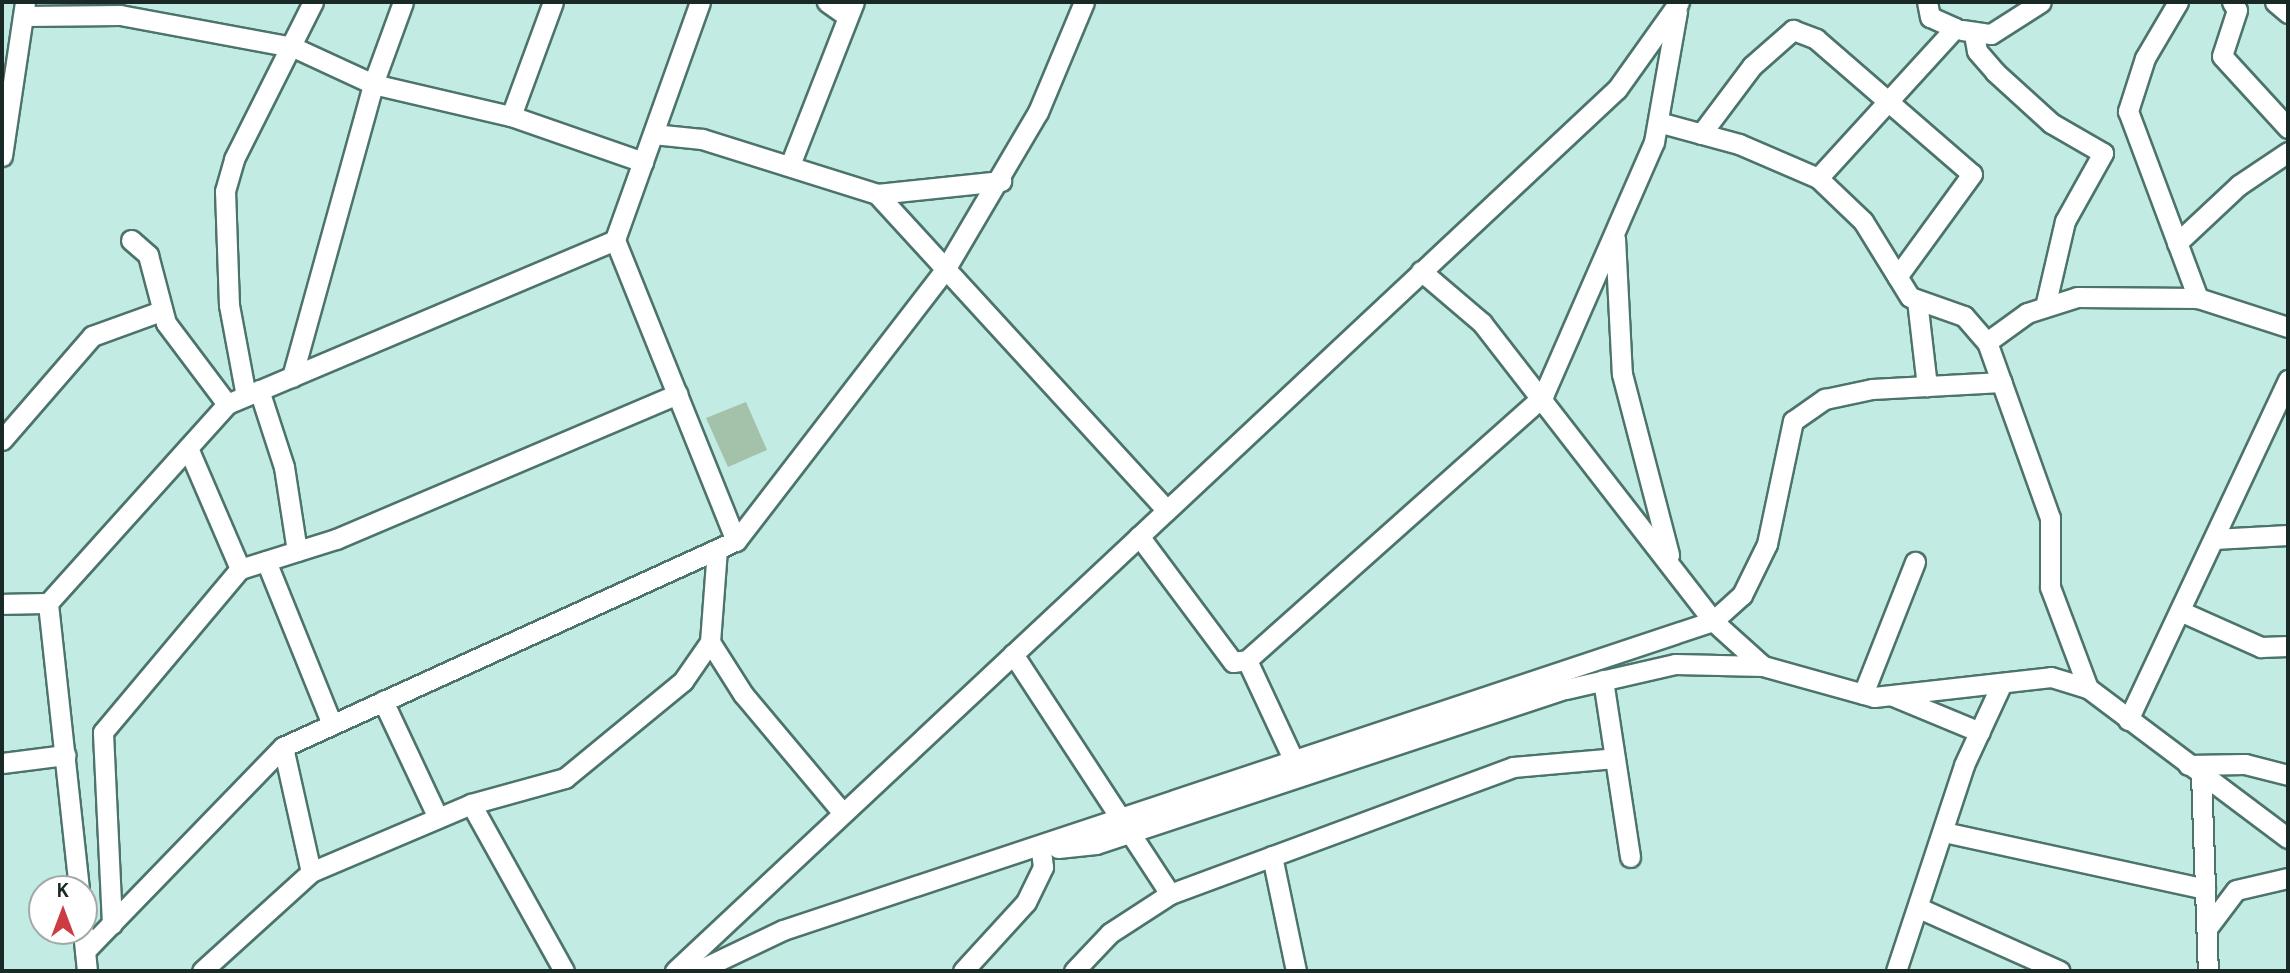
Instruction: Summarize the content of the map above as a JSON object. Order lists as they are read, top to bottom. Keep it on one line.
{"north":"top"}
